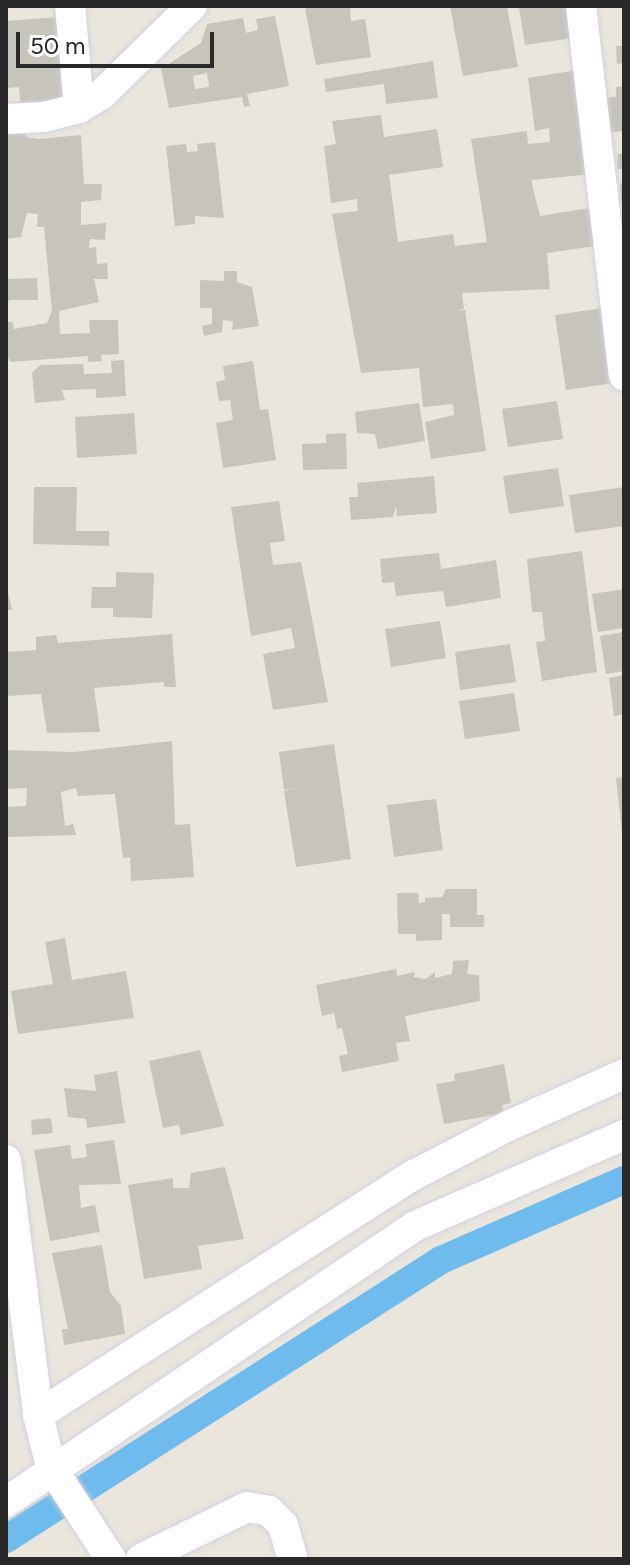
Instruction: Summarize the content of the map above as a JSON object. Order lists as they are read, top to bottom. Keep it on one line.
{"scale_bar":"50 m"}
